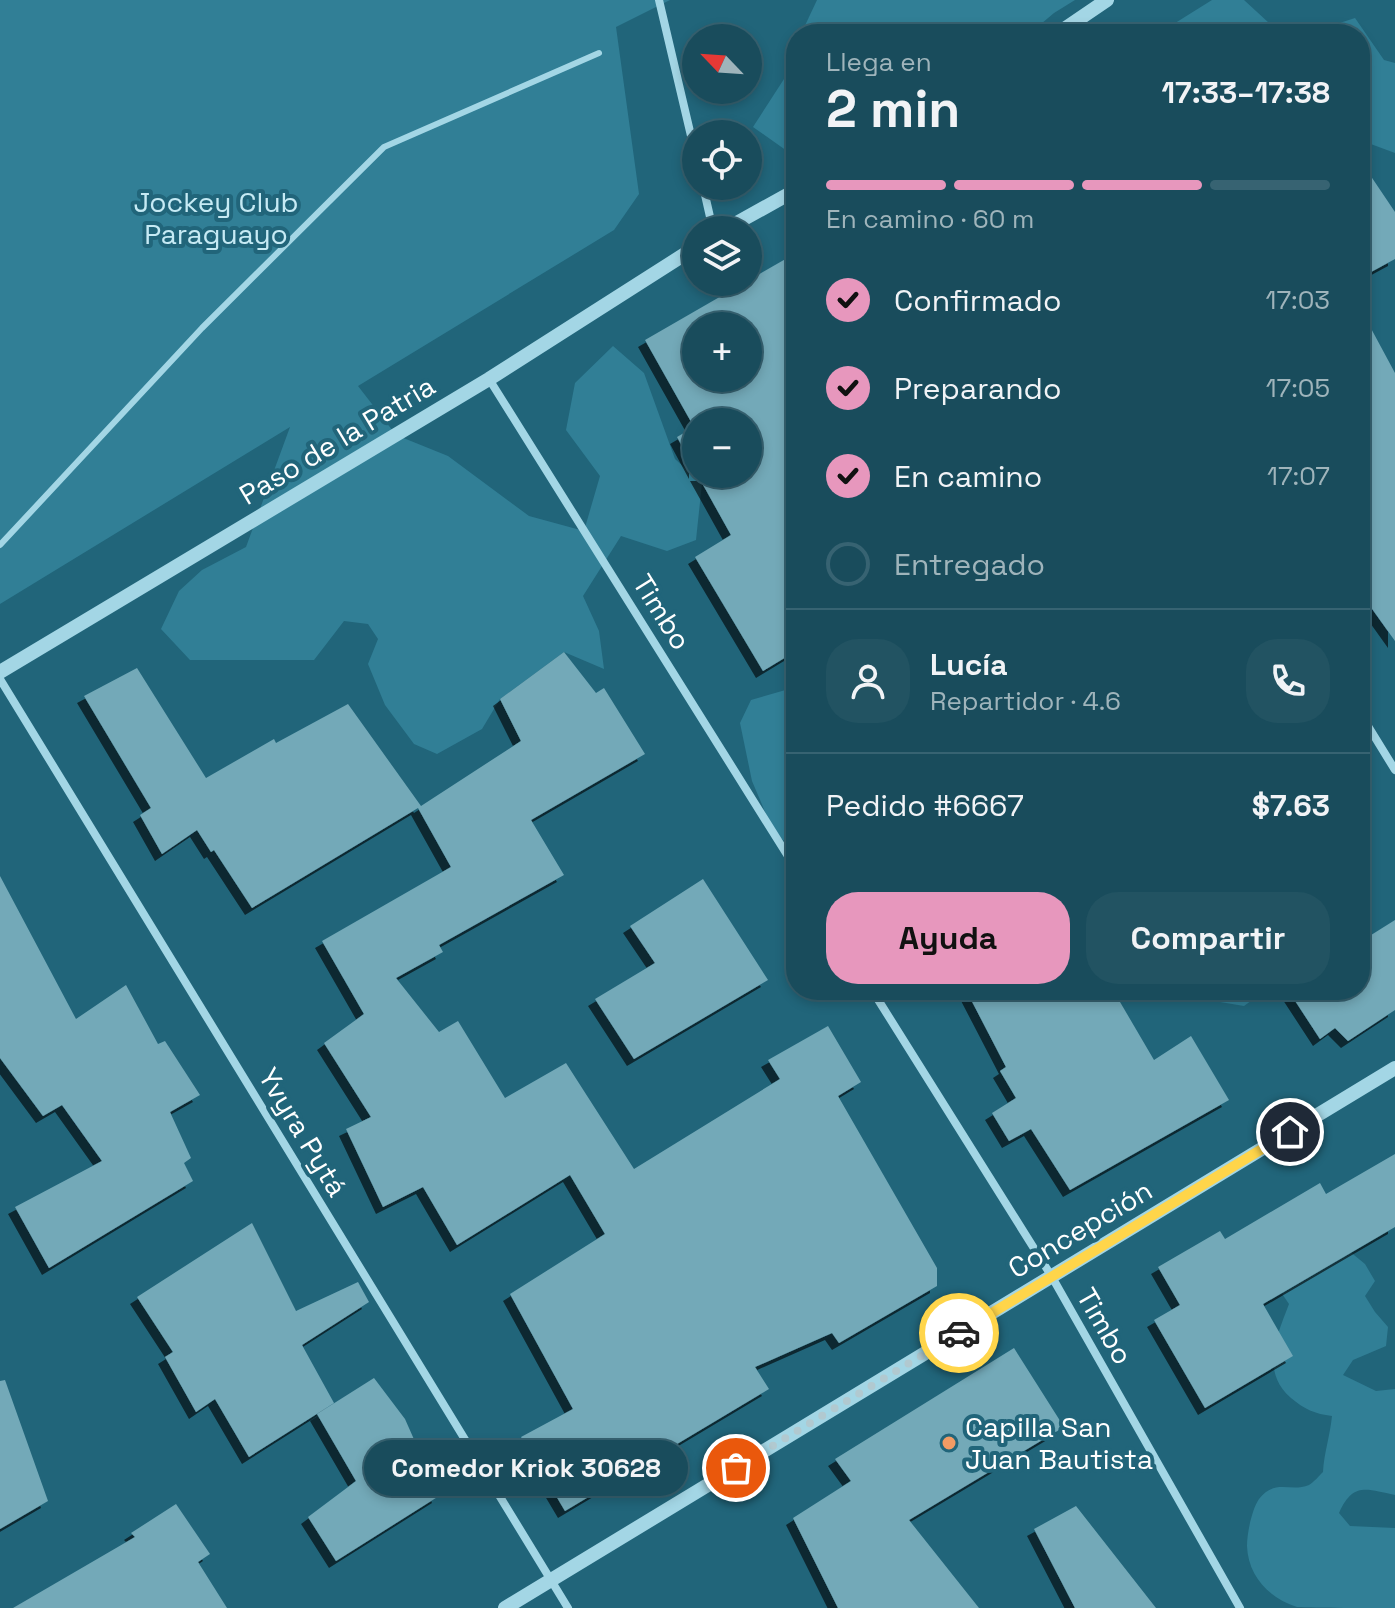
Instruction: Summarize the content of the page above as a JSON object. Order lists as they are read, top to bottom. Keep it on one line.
{"streets":{"street":["Paso de la Patria","Timbo","Yvyra Pytá","Concepción"]},"crossings":[["Paso de la Patria","Timbo"],["Timbo","Concepción"],["Yvyra Pytá","Concepción"]],"parks":["Jockey Club Paraguayo"],"places":["Capilla San Juan Bautista","Comedor Kriok 30628"],"north":"top left","page":{"map_buttons":["+","−"],"heading":["2 min","Llega en","17:33–17:38"],"panel":["Lucía","Repartidor · 4.6","Pedido #6667","$7.63"],"bar":"En camino · 60 m","list":[["Confirmado","17:03"],["Preparando","17:05"],["En camino","17:07"],"Entregado"],"buttons":["Ayuda","Compartir"],"bubble":"Comedor Kriok 30628"}}
